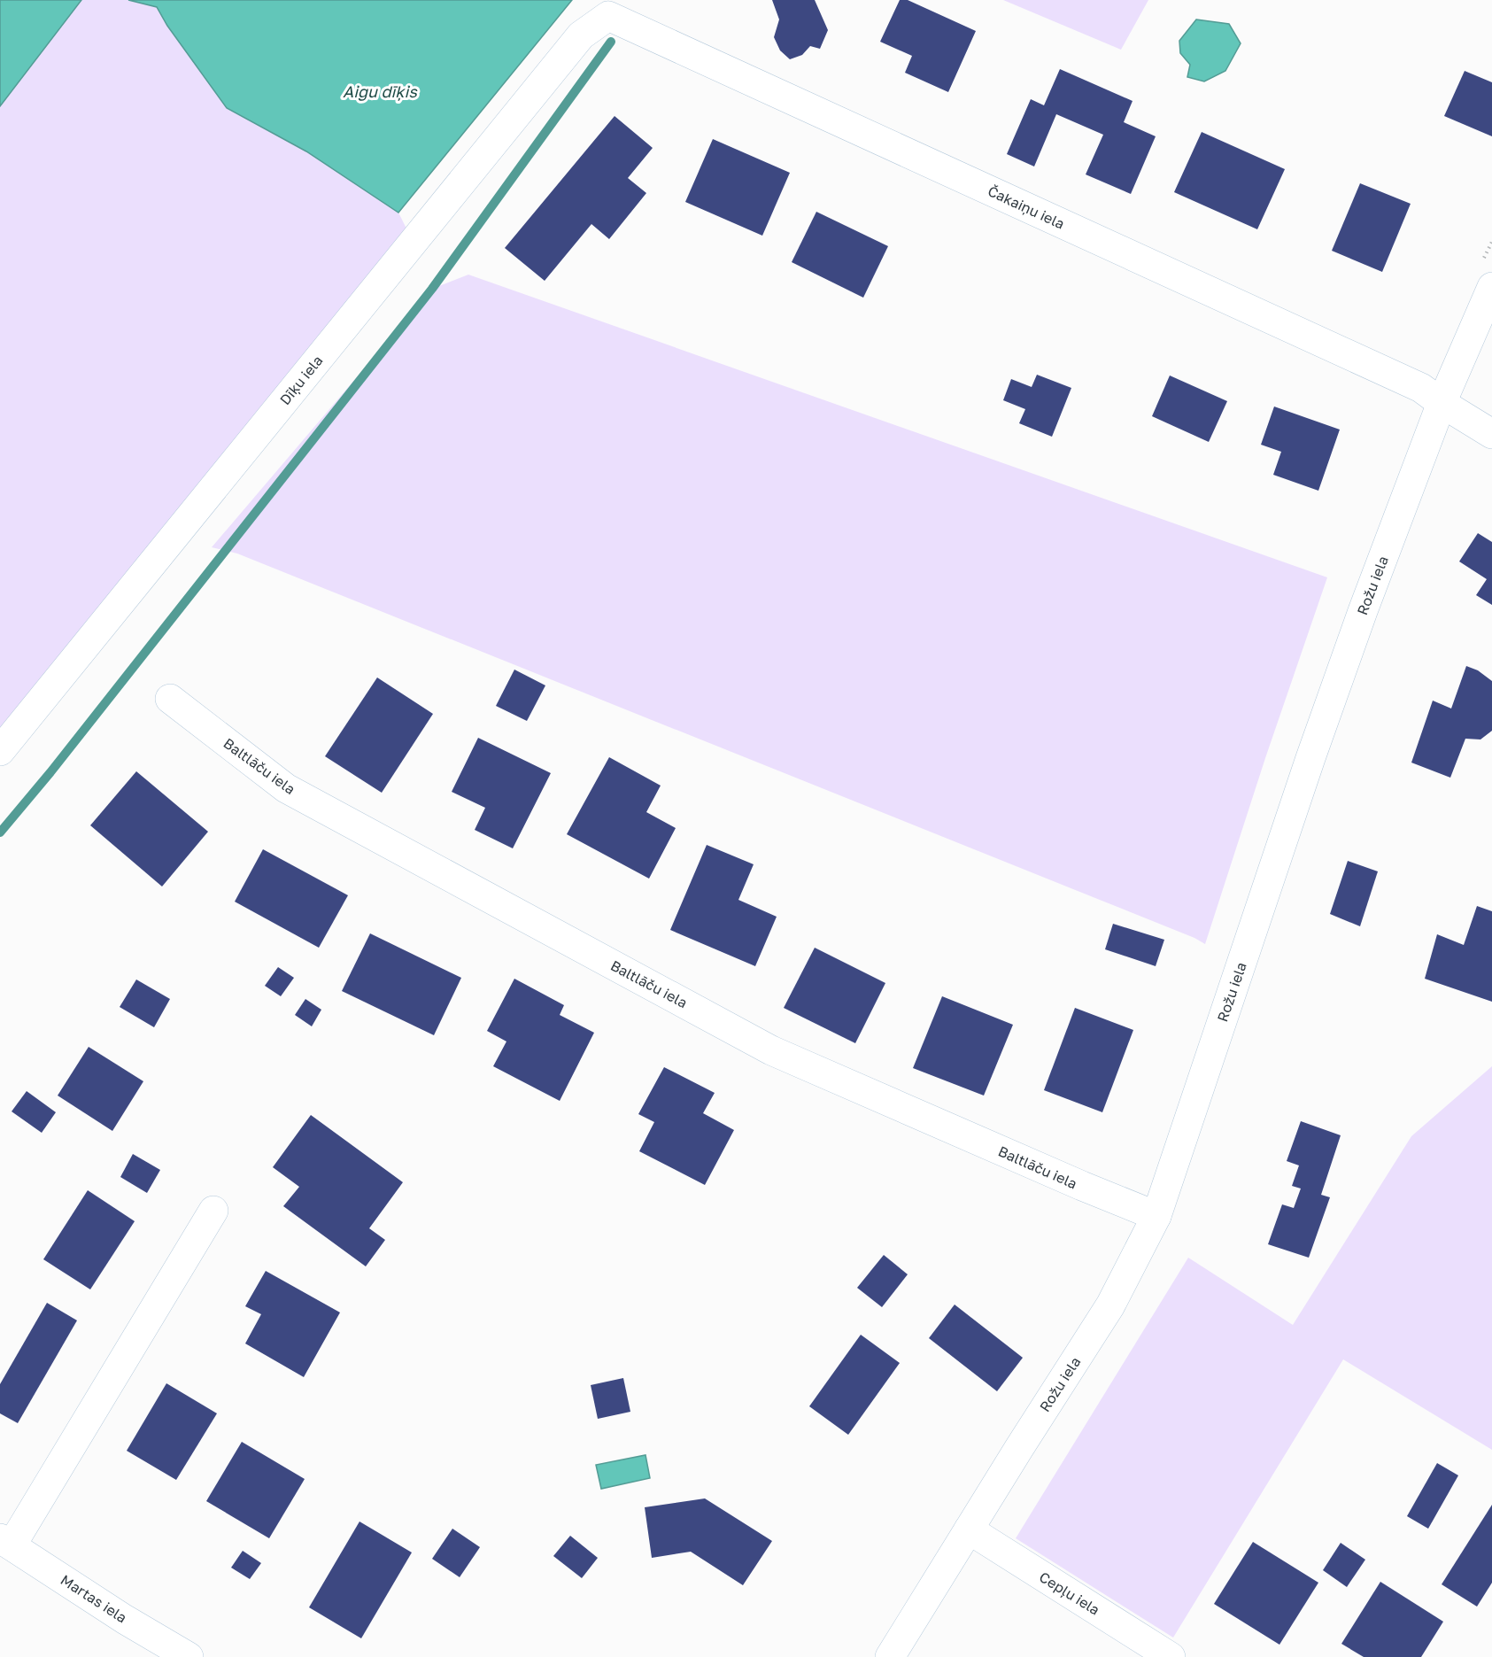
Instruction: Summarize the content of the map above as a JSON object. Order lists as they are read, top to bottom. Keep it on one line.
{"streets":{"street":["Čakaiņu iela","Dīķu iela","Rožu iela","Baltlāču iela","Cepļu iela","Martas iela"]},"crossings":[["Čakaiņu iela","Dīķu iela"],["Čakaiņu iela","Rožu iela"],["Rožu iela","Baltlāču iela"],["Rožu iela","Cepļu iela"]],"water":["Aigu dīķis"]}
